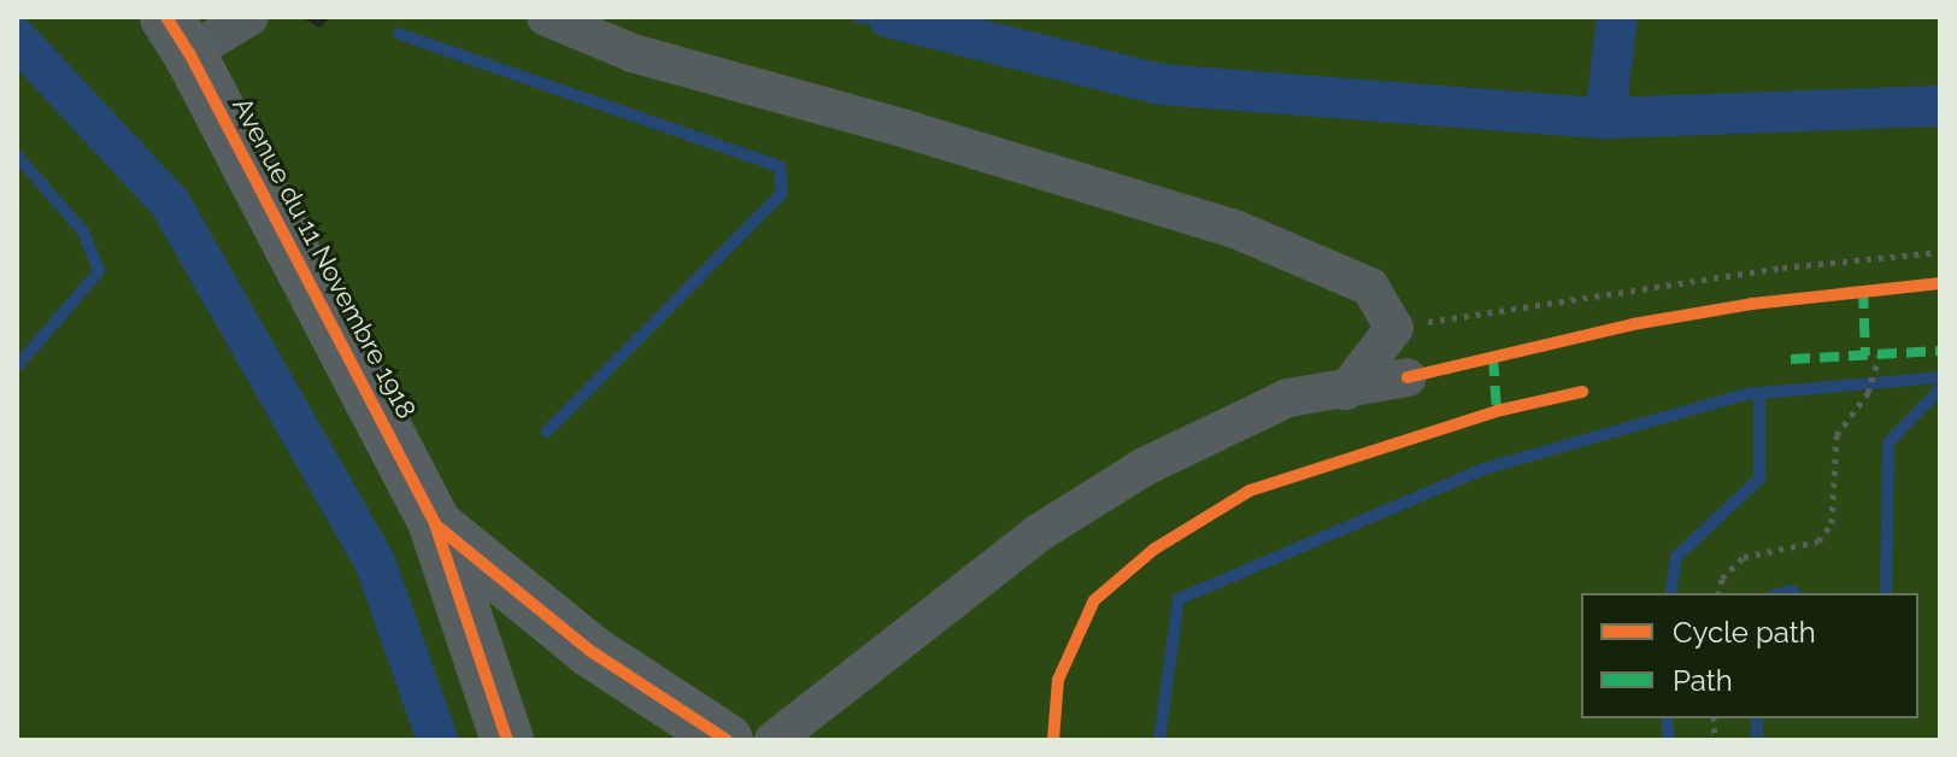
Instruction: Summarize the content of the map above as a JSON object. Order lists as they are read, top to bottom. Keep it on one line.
{"streets":{"main road":["Avenue du 11 Novembre 1918"]},"legend":["Cycle path","Path"]}
